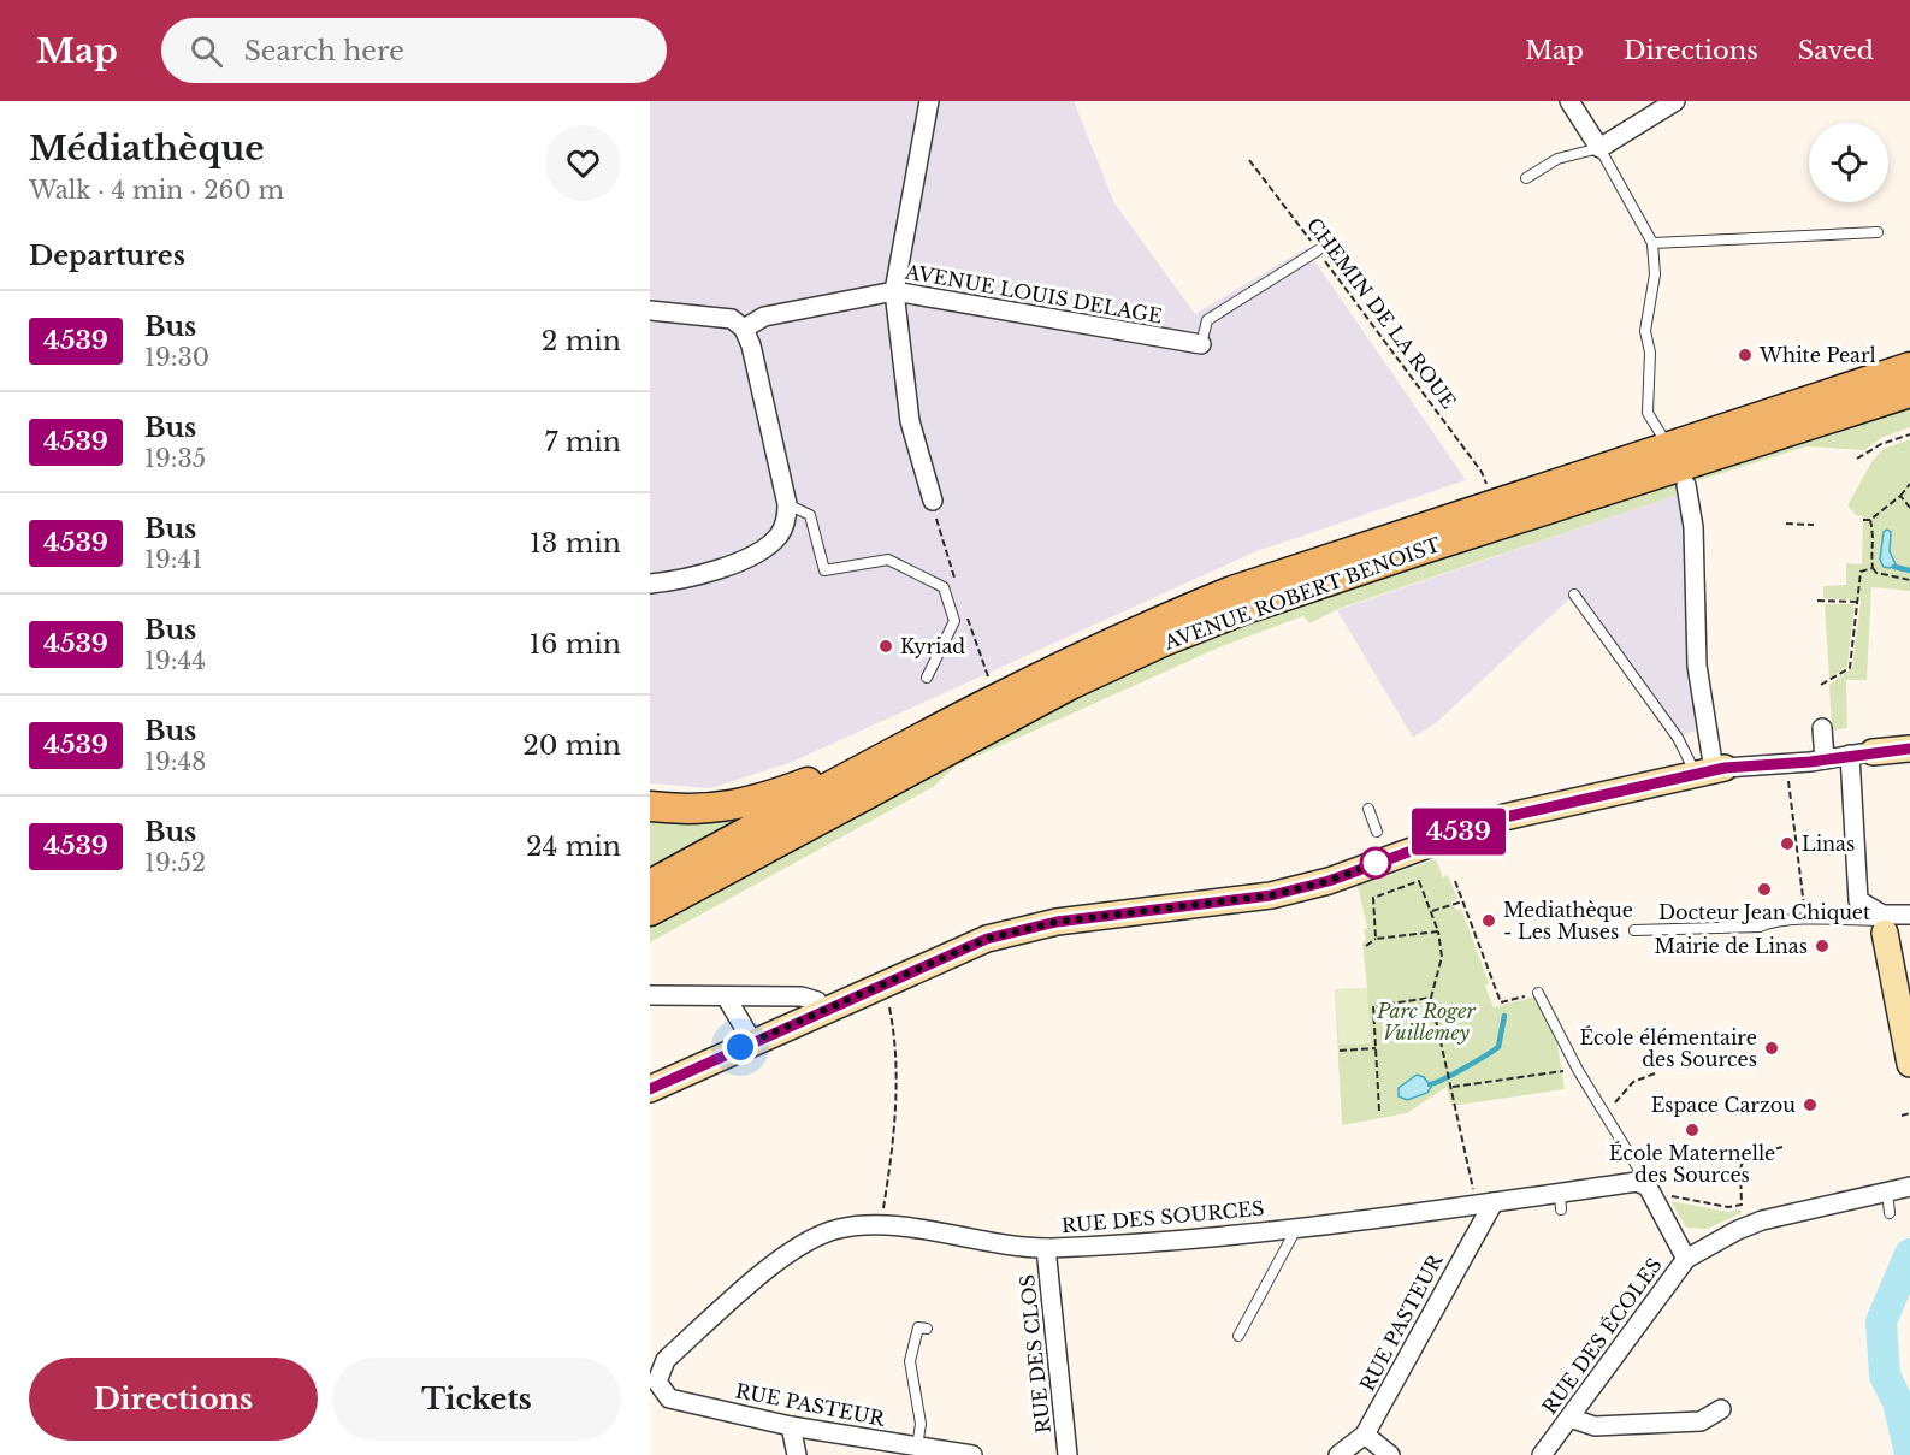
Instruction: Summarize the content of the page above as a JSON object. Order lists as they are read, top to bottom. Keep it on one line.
{"streets":{"main road":["AVENUE ROBERT BENOIST"],"street":["AVENUE LOUIS DELAGE","RUE DES SOURCES","RUE PASTEUR","RUE DES ÉCOLES","RUE DES CLOS"],"path":["CHEMIN DE LA ROUE"]},"crossings":[["RUE DES SOURCES","RUE PASTEUR"],["RUE DES SOURCES","RUE DES CLOS"]],"parks":["Parc Roger Vuillemey"],"places":["White Pearl","Kyriad","Linas","Docteur Jean Chiquet","Mediathèque - Les Muses","Mairie de Linas","École élémentaire des Sources","Espace Carzou","École Maternelle des Sources"],"lines":["bus line 4539"],"page":{"header":"Map","search":"Search here","nav":["Map","Directions","Saved"],"heading":[["Médiathèque","Walk · 4 min · 260 m"],"Departures"],"on_map":"4539","list":[{"mark":"4539","name":"Bus","note":"19:30","value":"2 min"},{"mark":"4539","name":"Bus","note":"19:35","value":"7 min"},{"mark":"4539","name":"Bus","note":"19:41","value":"13 min"},{"mark":"4539","name":"Bus","note":"19:44","value":"16 min"},{"mark":"4539","name":"Bus","note":"19:48","value":"20 min"},{"mark":"4539","name":"Bus","note":"19:52","value":"24 min"}],"buttons":["Directions","Tickets"]}}
